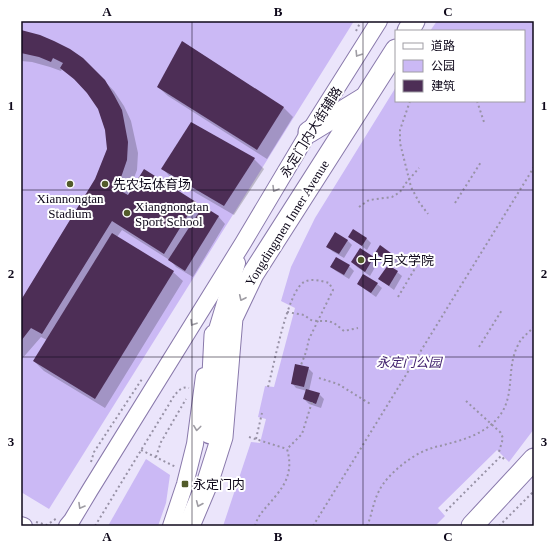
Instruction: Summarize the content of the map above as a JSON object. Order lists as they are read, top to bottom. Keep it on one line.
{"streets":{"main road":["Yongdingmen Inner Avenue"],"street":["永定门内大街辅路"]},"one_way":["永定门内大街辅路"],"parks":["永定门公园"],"places":{"other":["Xiannongtan Stadium","先农坛体育场","Xiangnongtan Sport School","十月文学院"],"transit":["永定门内"]},"legend":["道路","公园","建筑"],"grid":{"columns":["A","B","C"],"rows":["1","2","3"]}}
